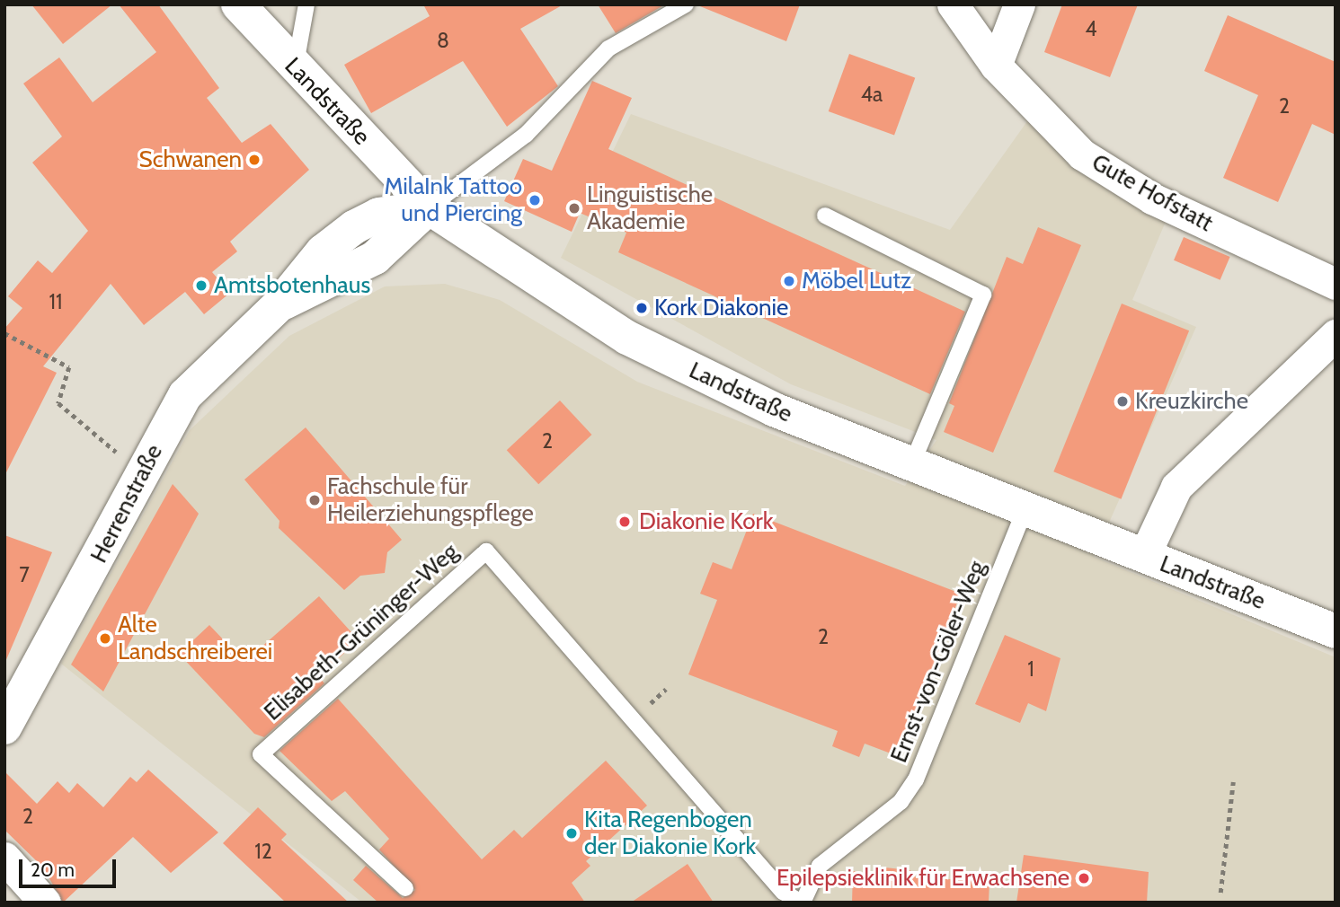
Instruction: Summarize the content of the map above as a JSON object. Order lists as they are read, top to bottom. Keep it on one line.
{"streets":{"main road":["Landstraße","Herrenstraße"],"street":["Gute Hofstatt"],"lane":["Elisabeth-Grüninger-Weg","Ernst-von-Göler-Weg"]},"crossings":[["Landstraße","Herrenstraße"],["Landstraße","Ernst-von-Göler-Weg"],["Elisabeth-Grüninger-Weg","Ernst-von-Göler-Weg"]],"places":["Schwanen","MilaInk Tattoo und Piercing","Linguistische Akademie","Möbel Lutz","Amtsbotenhaus","Kork Diakonie","Kreuzkirche","Fachschule für Heilerziehungspflege","Diakonie Kork","Alte Landschreiberei","Kita Regenbogen der Diakonie Kork","Epilepsieklinik für Erwachsene"],"house_numbers":["4","8","4a","2","11","2","7","2","1","2","12"],"scale_bar":"20 m"}
